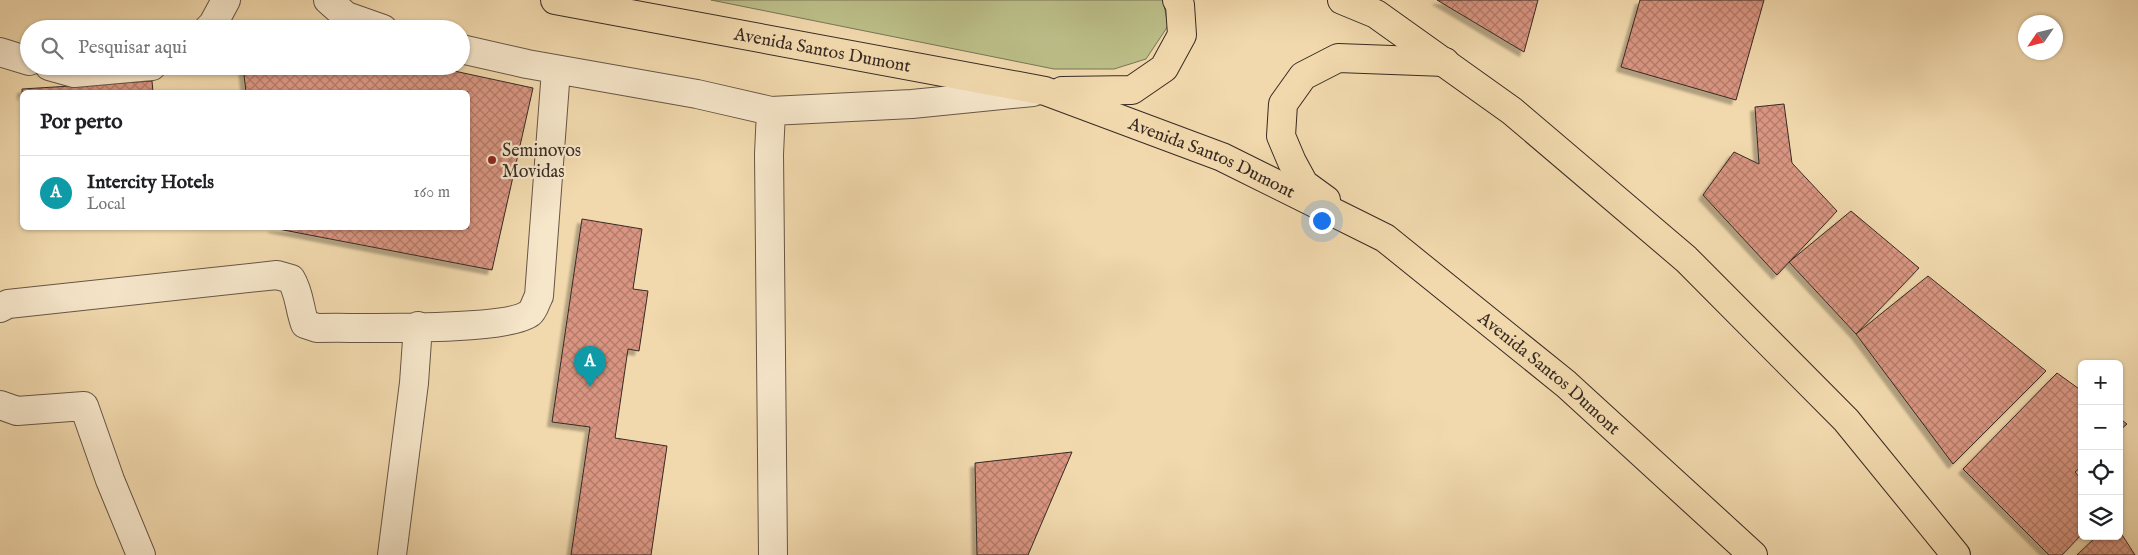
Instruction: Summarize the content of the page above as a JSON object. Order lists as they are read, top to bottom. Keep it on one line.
{"streets":{"highway":["Avenida Santos Dumont"]},"places":["Seminovos Movidas"],"north":"bottom left","page":{"search":"Pesquisar aqui","heading":"Por perto","list":[{"mark":"A","name":"Intercity Hotels","note":"Local","value":"160 m"}],"pins":"A","map_buttons":["+","−"]}}
